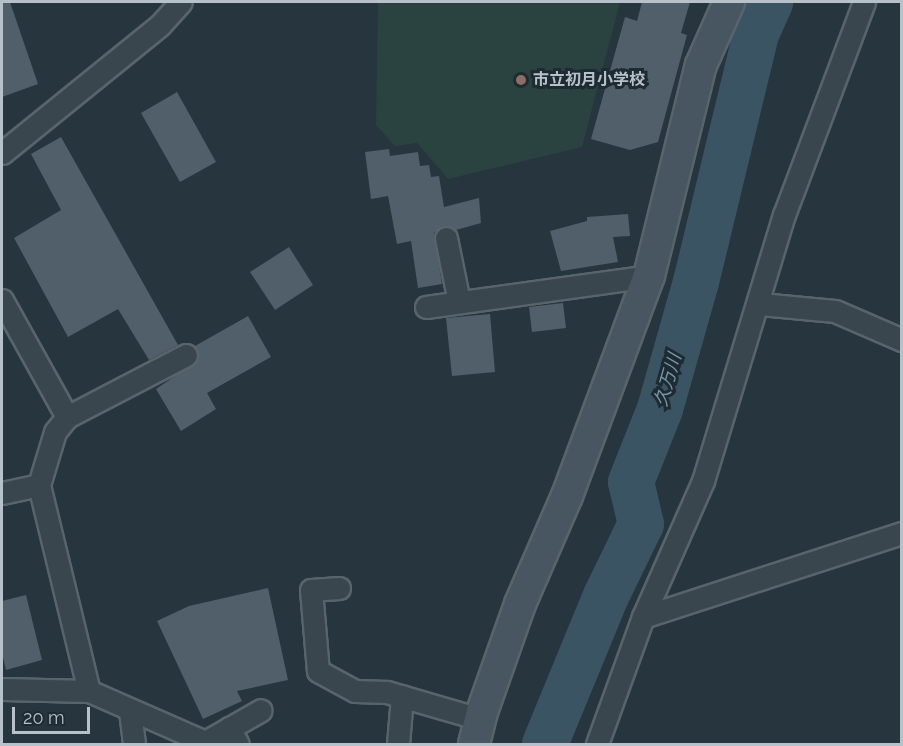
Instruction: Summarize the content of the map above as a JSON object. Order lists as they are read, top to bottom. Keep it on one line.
{"water":["久万川"],"places":["市立初月小学校"],"scale_bar":"20 m"}
